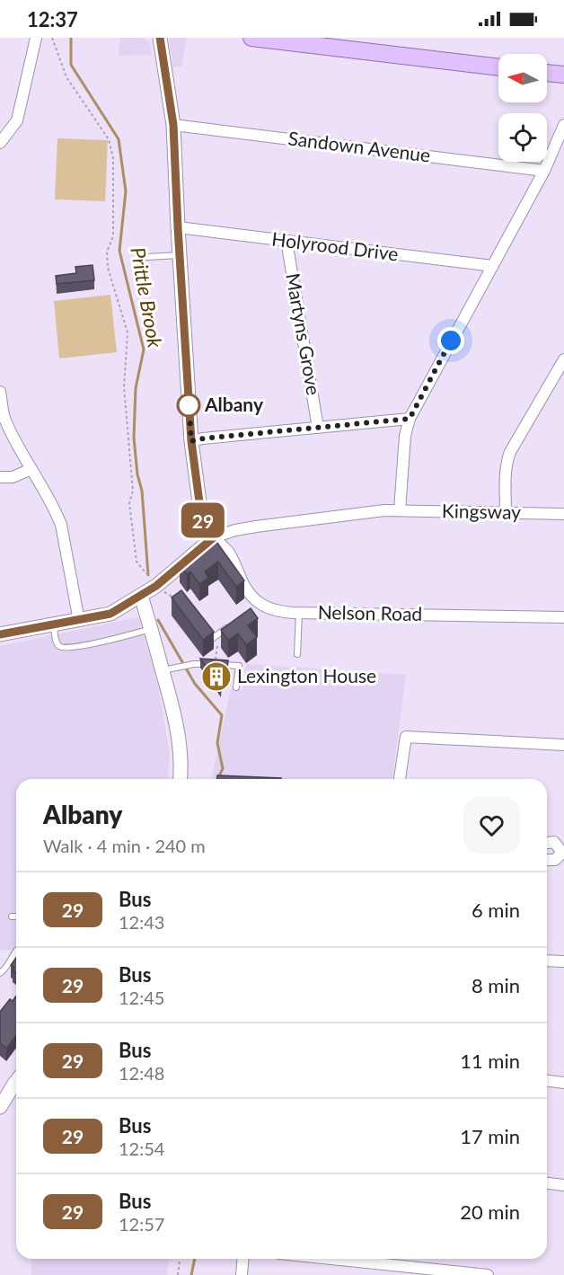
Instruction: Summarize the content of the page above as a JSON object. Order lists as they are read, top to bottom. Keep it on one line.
{"streets":{"street":["Sandown Avenue","Holyrood Drive","Martyns Grove","Kingsway","Nelson Road"]},"crossings":[["Holyrood Drive","Martyns Grove"],["Kingsway","Nelson Road"]],"water":["Prittle Brook"],"places":{"other":["Albany"],"building":["Lexington House"]},"lines":["bus line 29"],"north":"left","page":{"status":"12:37","on_map":"29","heading":["Albany","Walk · 4 min · 240 m"],"list":[{"mark":"29","name":"Bus","note":"12:43","value":"6 min"},{"mark":"29","name":"Bus","note":"12:45","value":"8 min"},{"mark":"29","name":"Bus","note":"12:48","value":"11 min"},{"mark":"29","name":"Bus","note":"12:54","value":"17 min"},{"mark":"29","name":"Bus","note":"12:57","value":"20 min"}]}}
